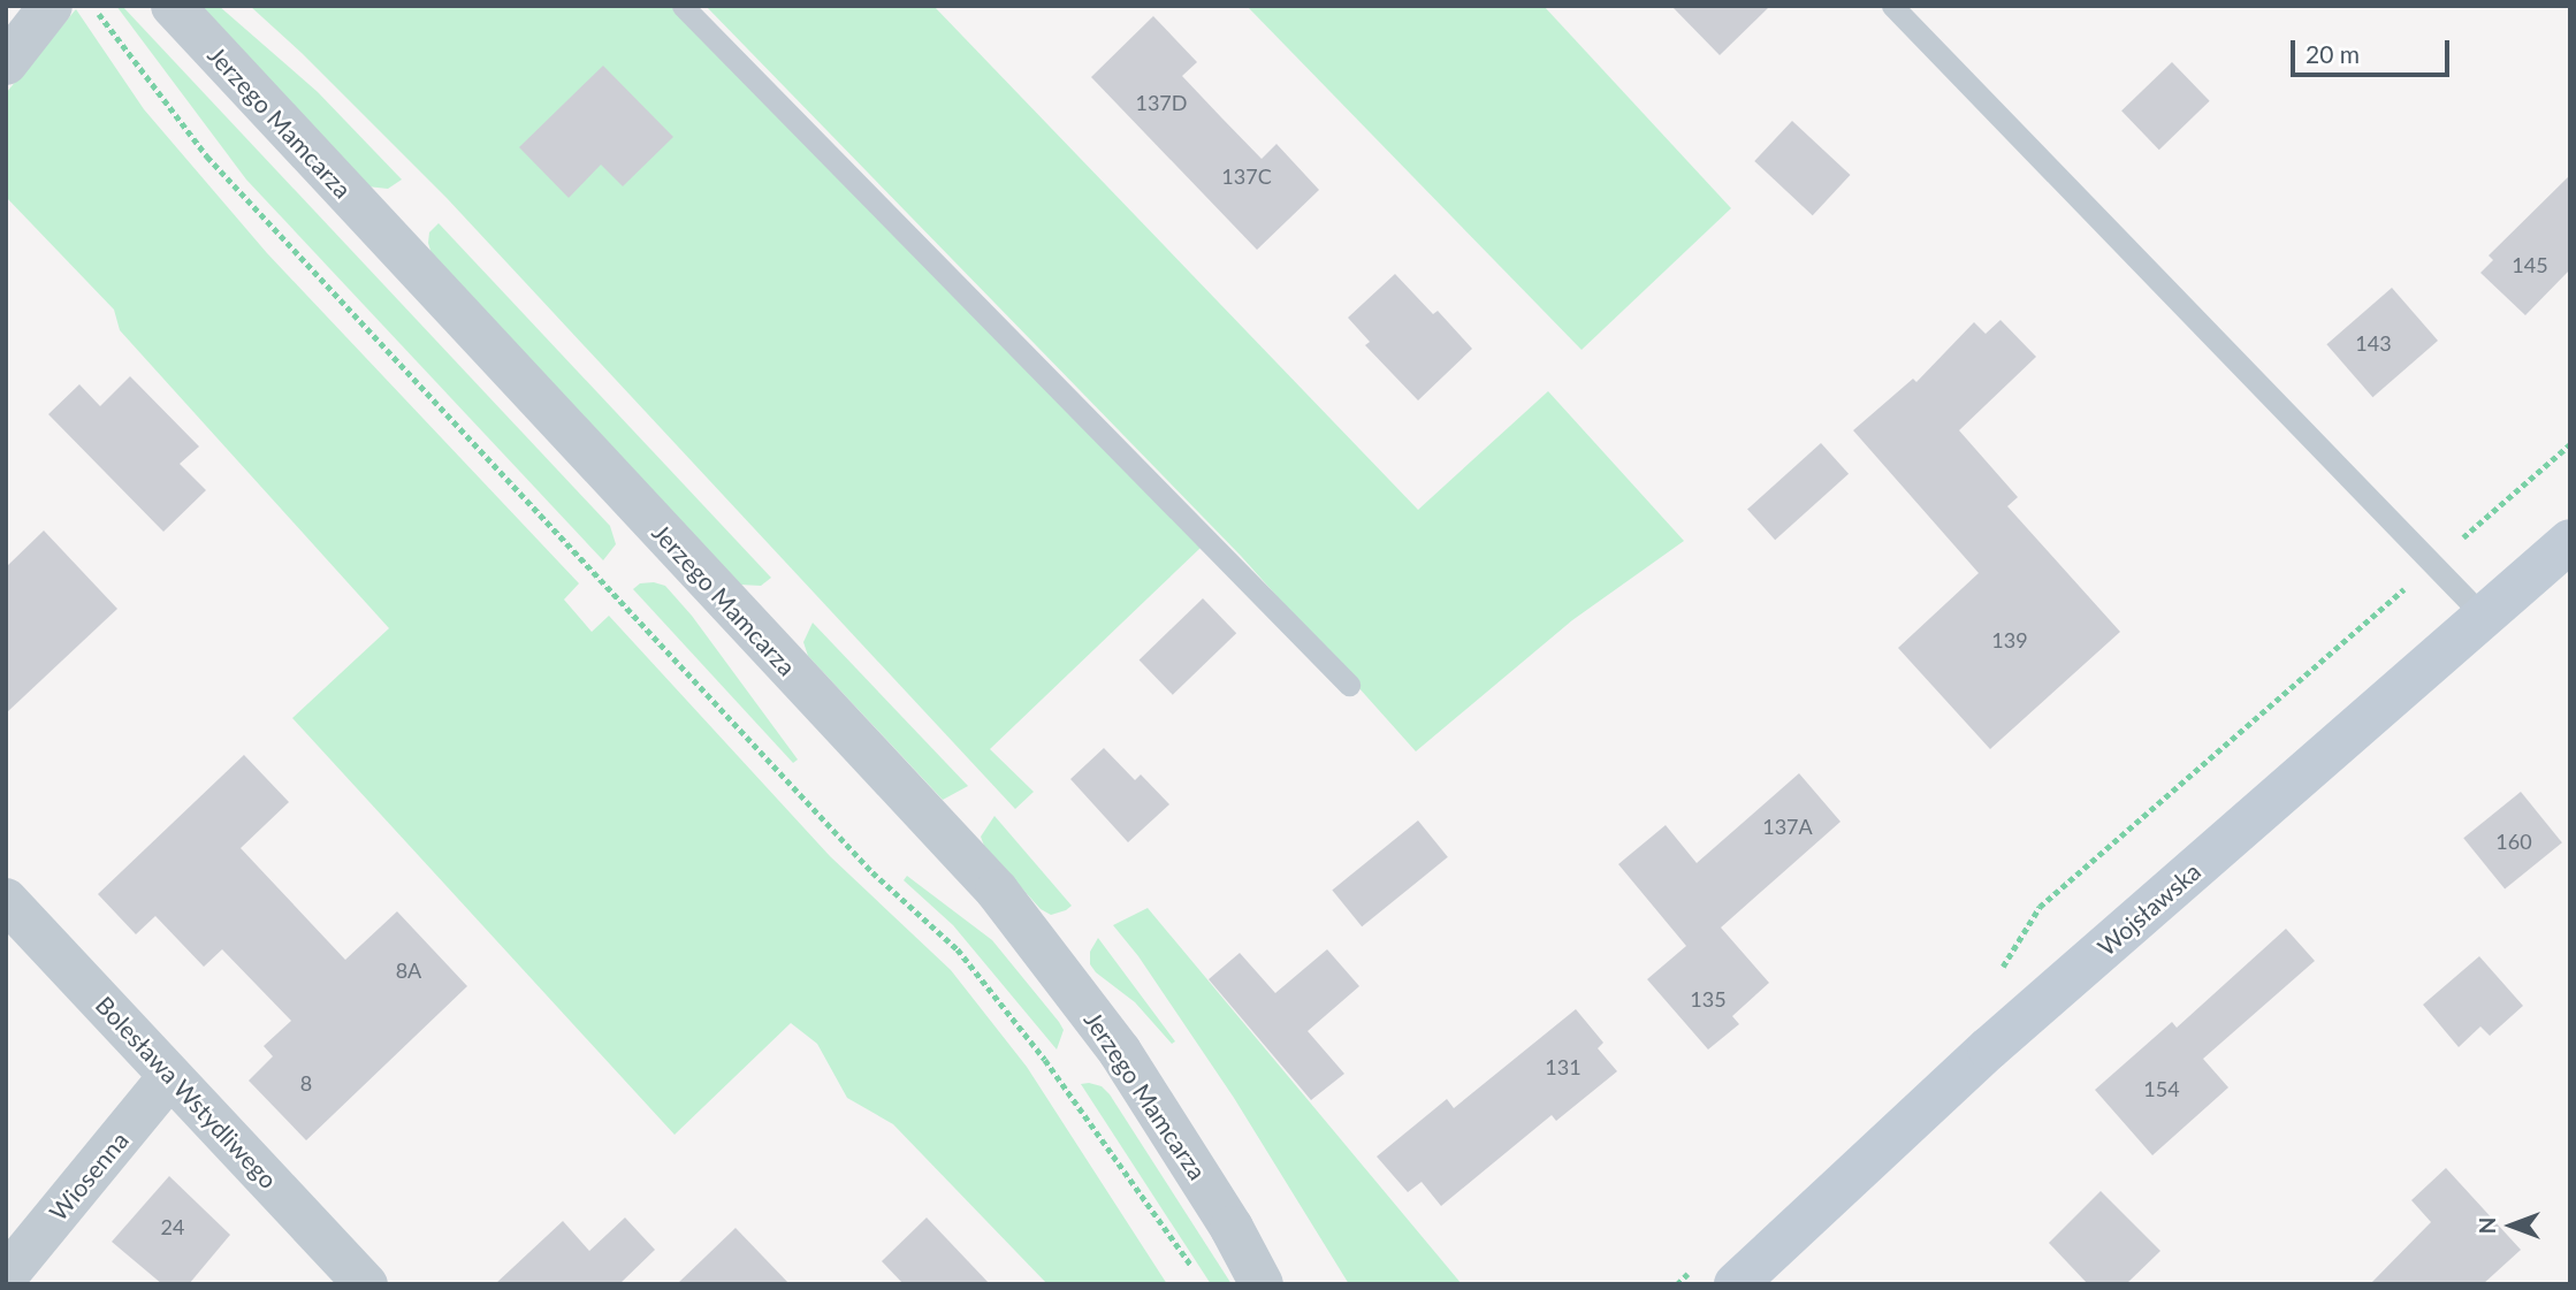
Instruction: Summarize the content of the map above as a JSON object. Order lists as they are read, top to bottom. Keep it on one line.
{"streets":{"street":["Jerzego Mamcarza","Wojsławska","Bolesława Wstydliwego","Wiosenna"]},"crossings":[["Bolesława Wstydliwego","Wiosenna"]],"house_numbers":["137D","137C","145","143","139","137A","160","8A","135","131","8","154","24"],"scale_bar":"20 m","north":"left"}
